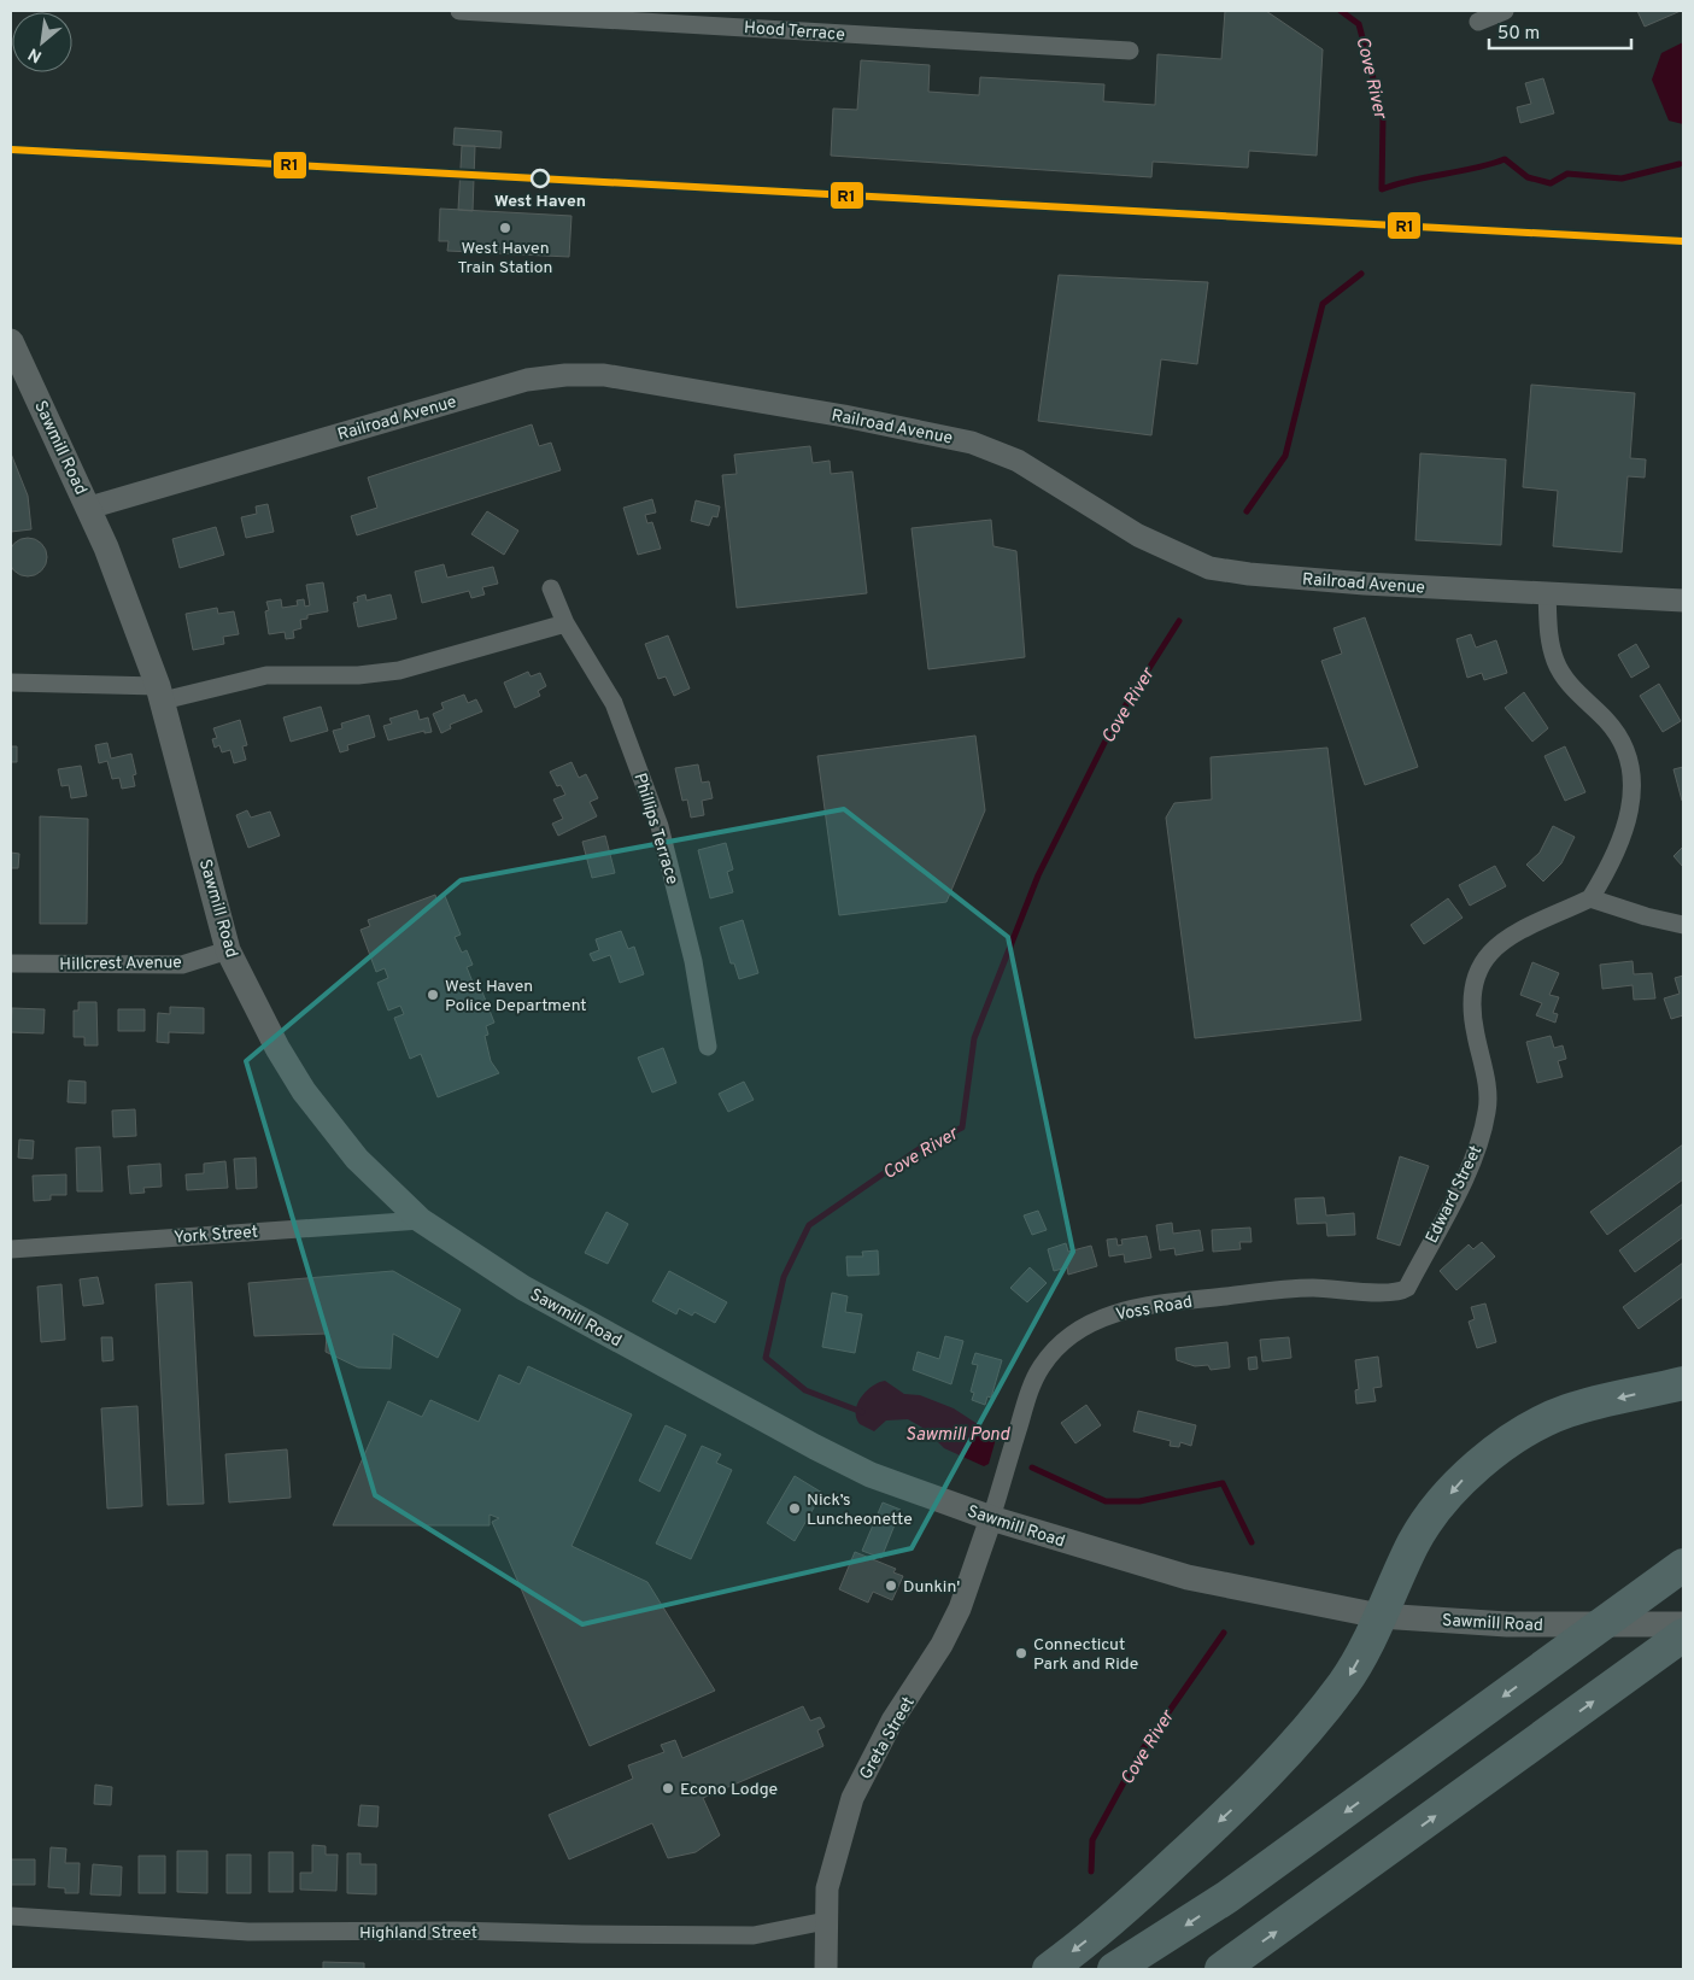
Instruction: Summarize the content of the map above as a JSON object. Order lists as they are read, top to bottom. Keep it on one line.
{"streets":{"main road":["Sawmill Road"],"street":["Hood Terrace","Railroad Avenue","Phillips Terrace","Hillcrest Avenue","Edward Street","York Street","Voss Road","Greta Street","Highland Street"]},"crossings":[["Railroad Avenue","Sawmill Road"],["Sawmill Road","Hillcrest Avenue"],["Sawmill Road","York Street"],["Sawmill Road","Voss Road"],["Sawmill Road","Greta Street"],["Edward Street","Voss Road"],["Voss Road","Greta Street"],["Greta Street","Highland Street"]],"water":["Cove River","Sawmill Pond"],"places":["West Haven","West Haven Train Station","West Haven Police Department","Nick’s Luncheonette","Dunkin'","Connecticut Park and Ride","Econo Lodge"],"lines":["transit line R1"],"scale_bar":"50 m","north":"bottom left"}
